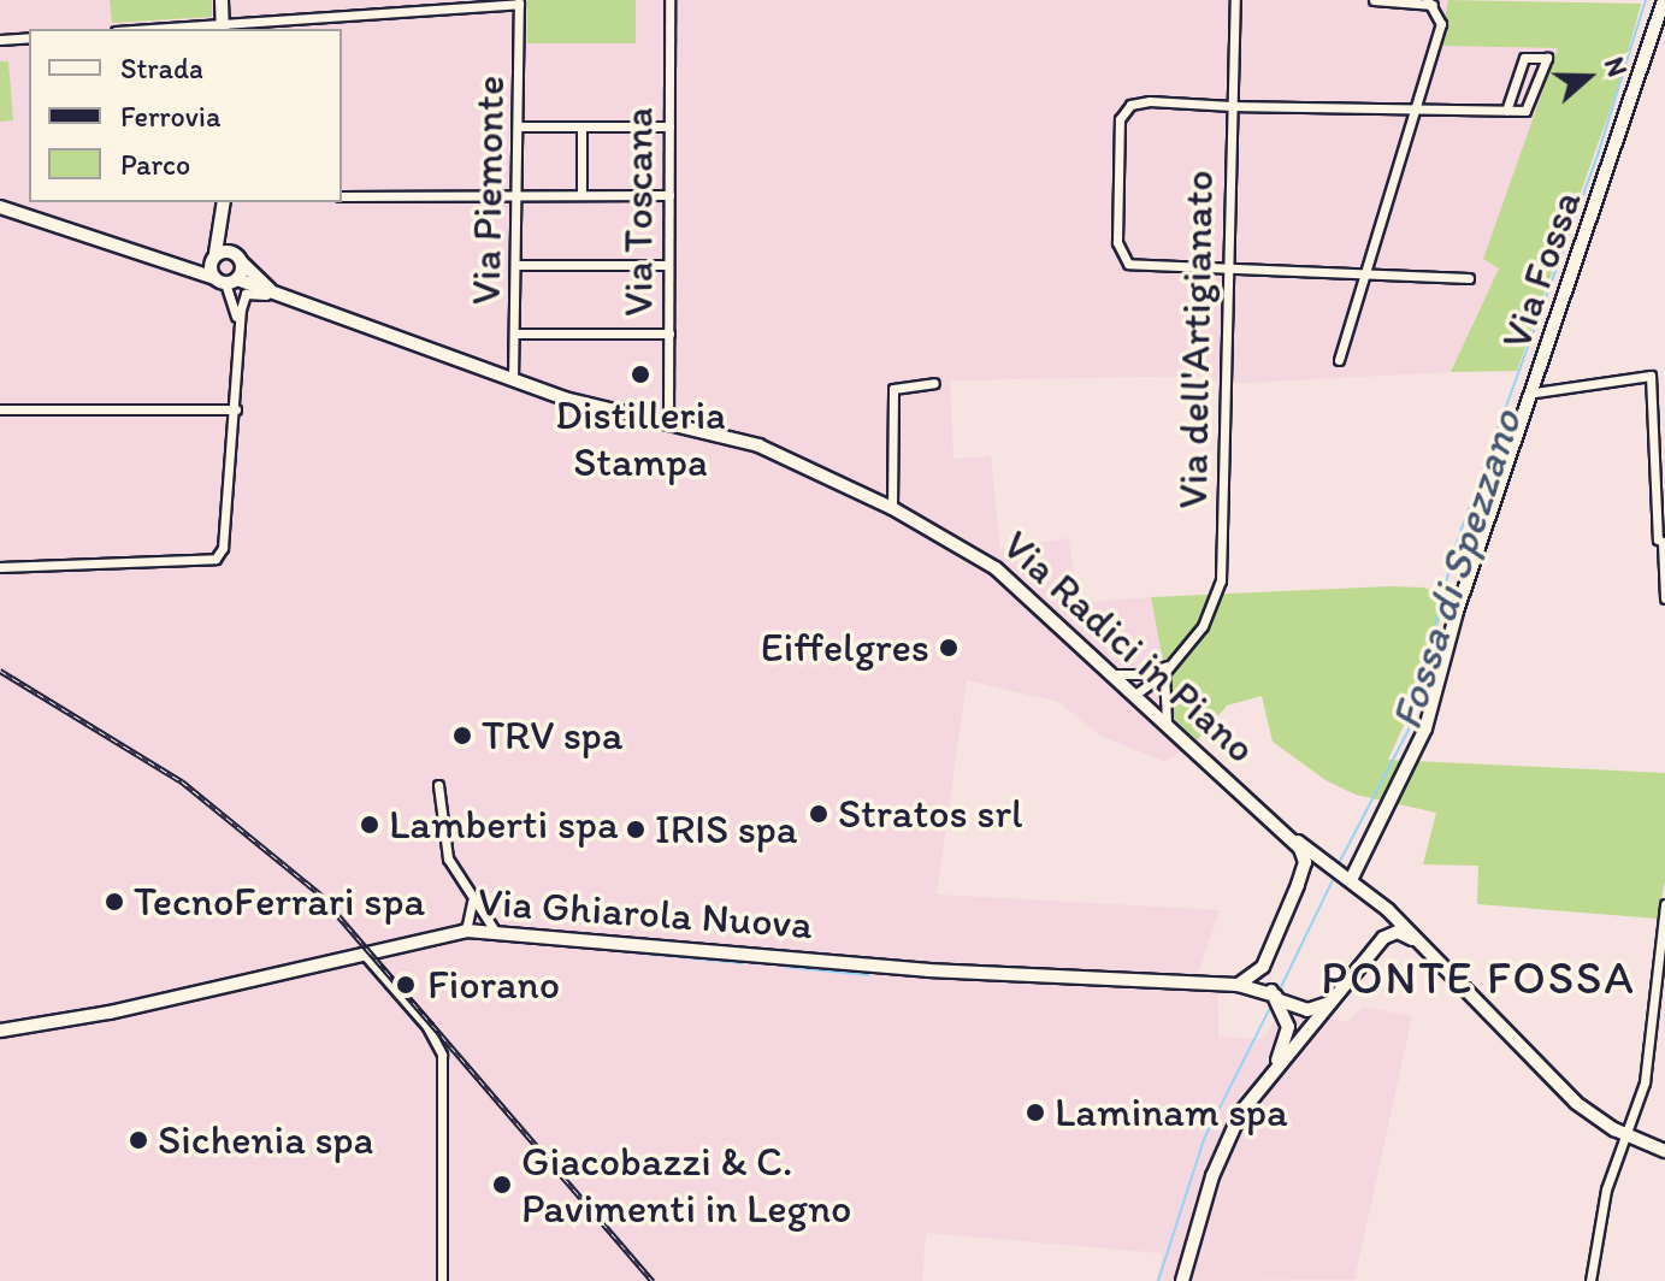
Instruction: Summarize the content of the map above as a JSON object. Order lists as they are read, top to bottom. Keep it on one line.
{"streets":{"street":["Via Piemonte","Via Toscana","Via Fossa","Via dell'Artigianato","Via Radici in Piano","Via Ghiarola Nuova"]},"crossings":[["Via Toscana","Via Radici in Piano"],["Via Fossa","Via Ghiarola Nuova"],["Via dell'Artigianato","Via Radici in Piano"]],"districts":["PONTE FOSSA"],"water":["Fossa di Spezzano"],"places":["Distilleria Stampa","Eiffelgres","TRV spa","Stratos srl","Lamberti spa","IRIS spa","TecnoFerrari spa","Fiorano","Laminam spa","Sichenia spa","Giacobazzi & C. Pavimenti in Legno"],"legend":["Strada","Ferrovia","Parco"],"north":"right"}
